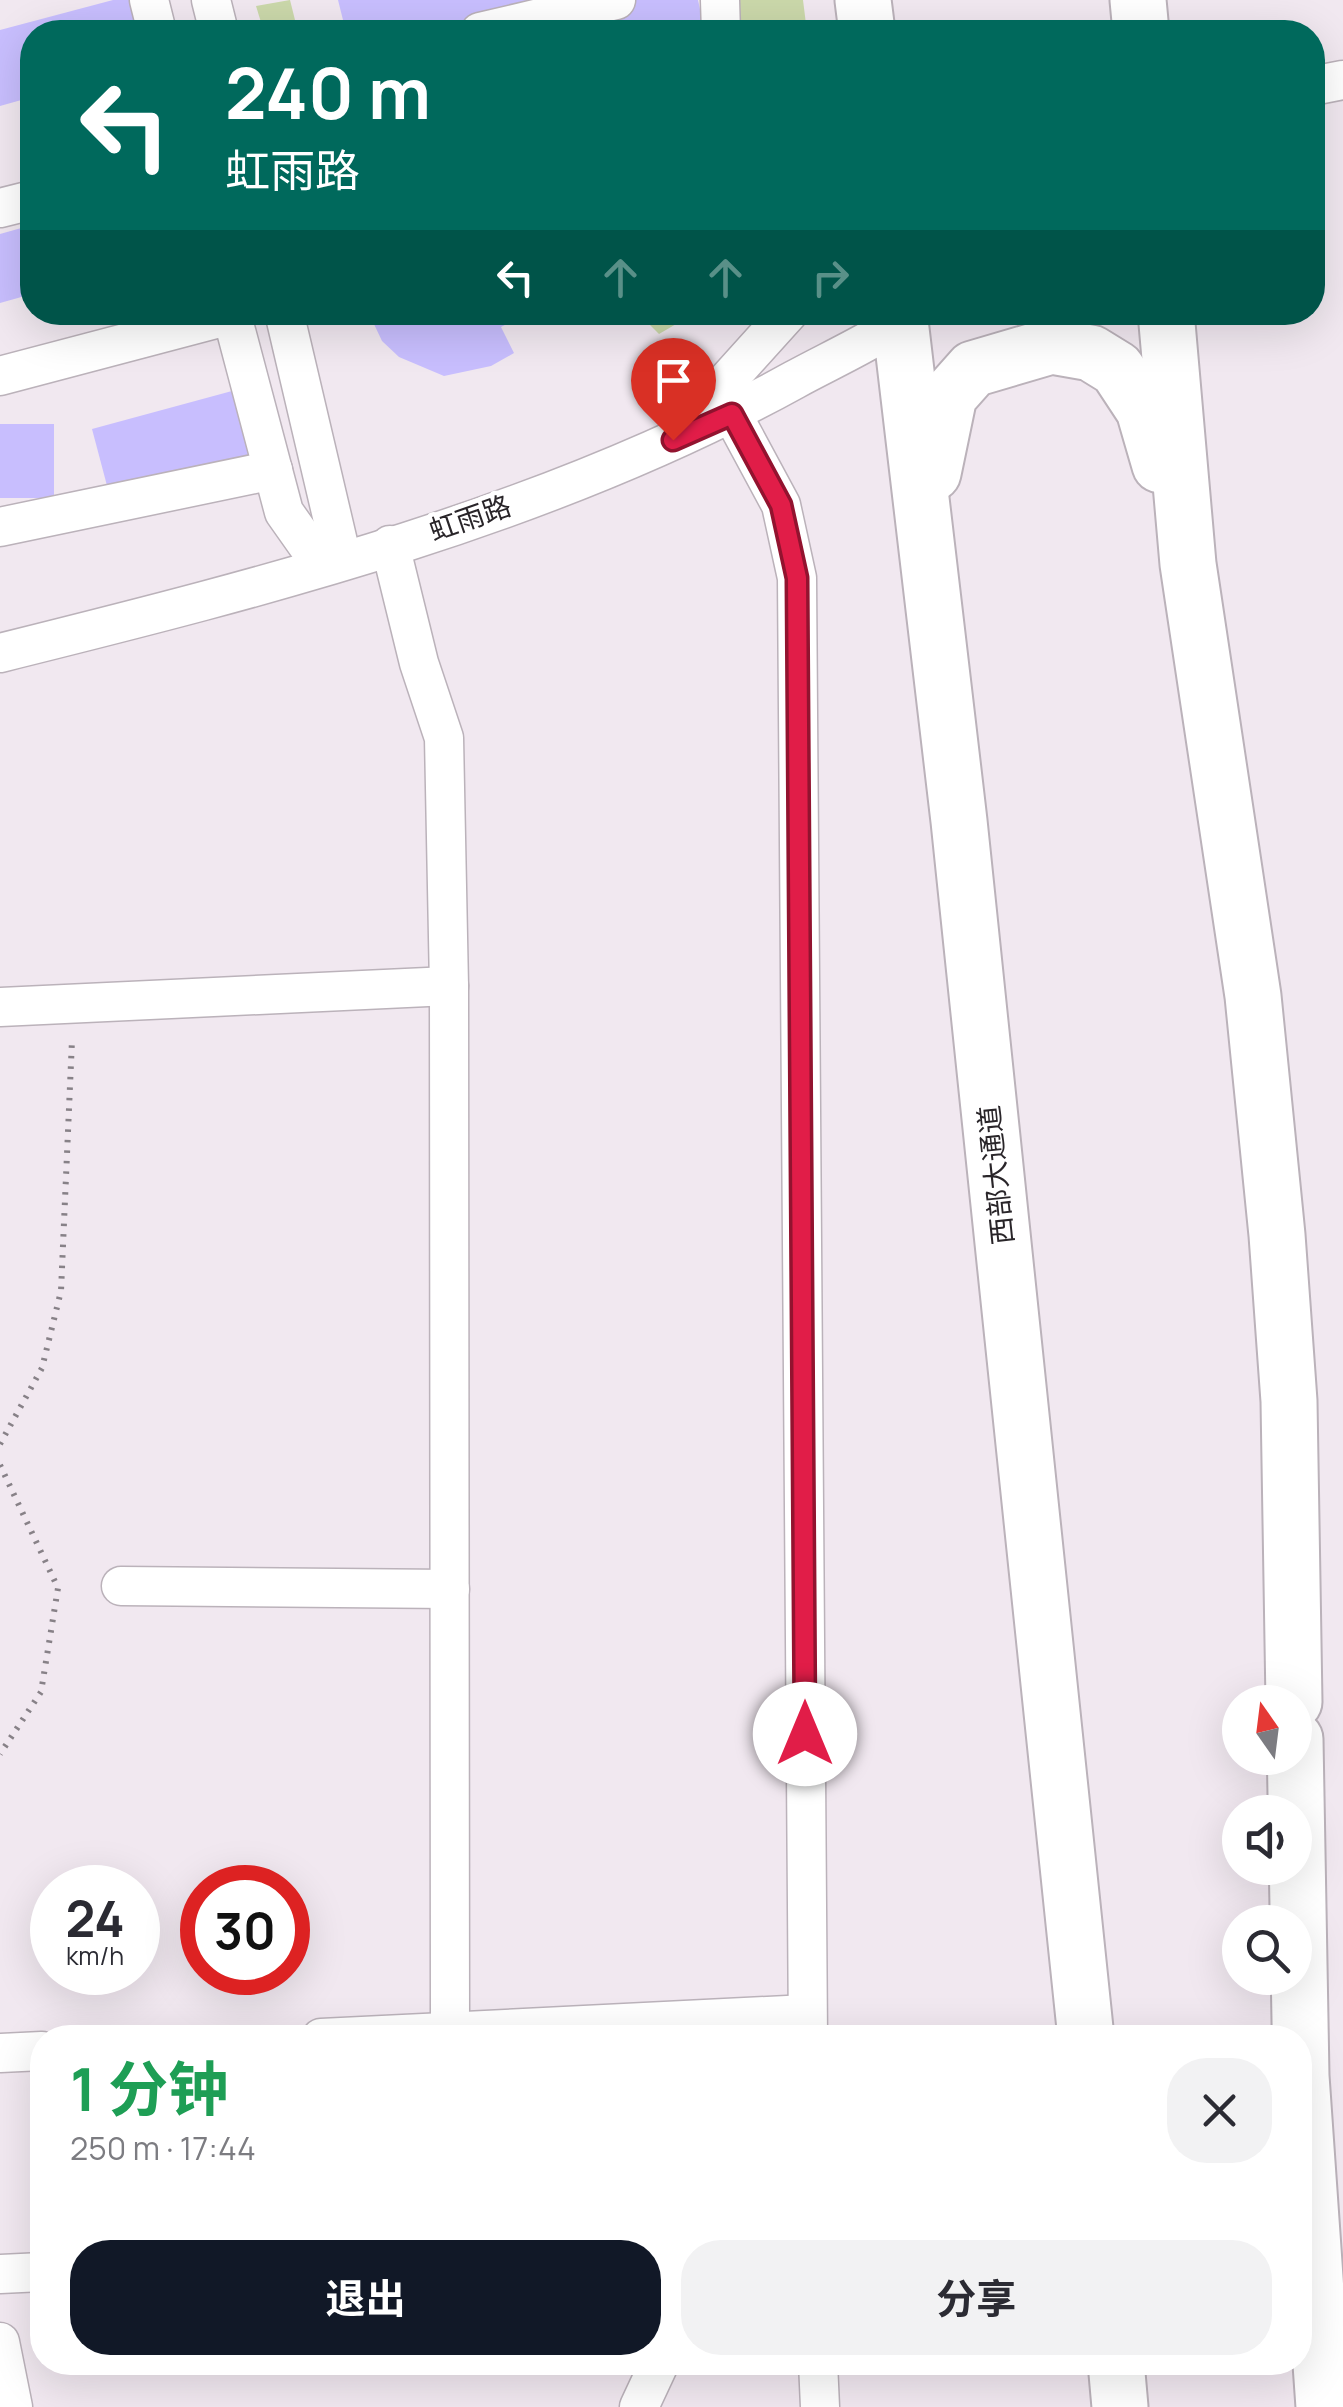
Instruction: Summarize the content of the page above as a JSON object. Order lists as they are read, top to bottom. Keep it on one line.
{"streets":{"highway":["西部大通道"],"street":["虹雨路"]},"north":"top","page":{"turn":["240 m","虹雨路"],"speed":"24 km/h","limit":"30","heading":["1 分钟","250 m · 17:44"],"buttons":["退出","分享"]}}
